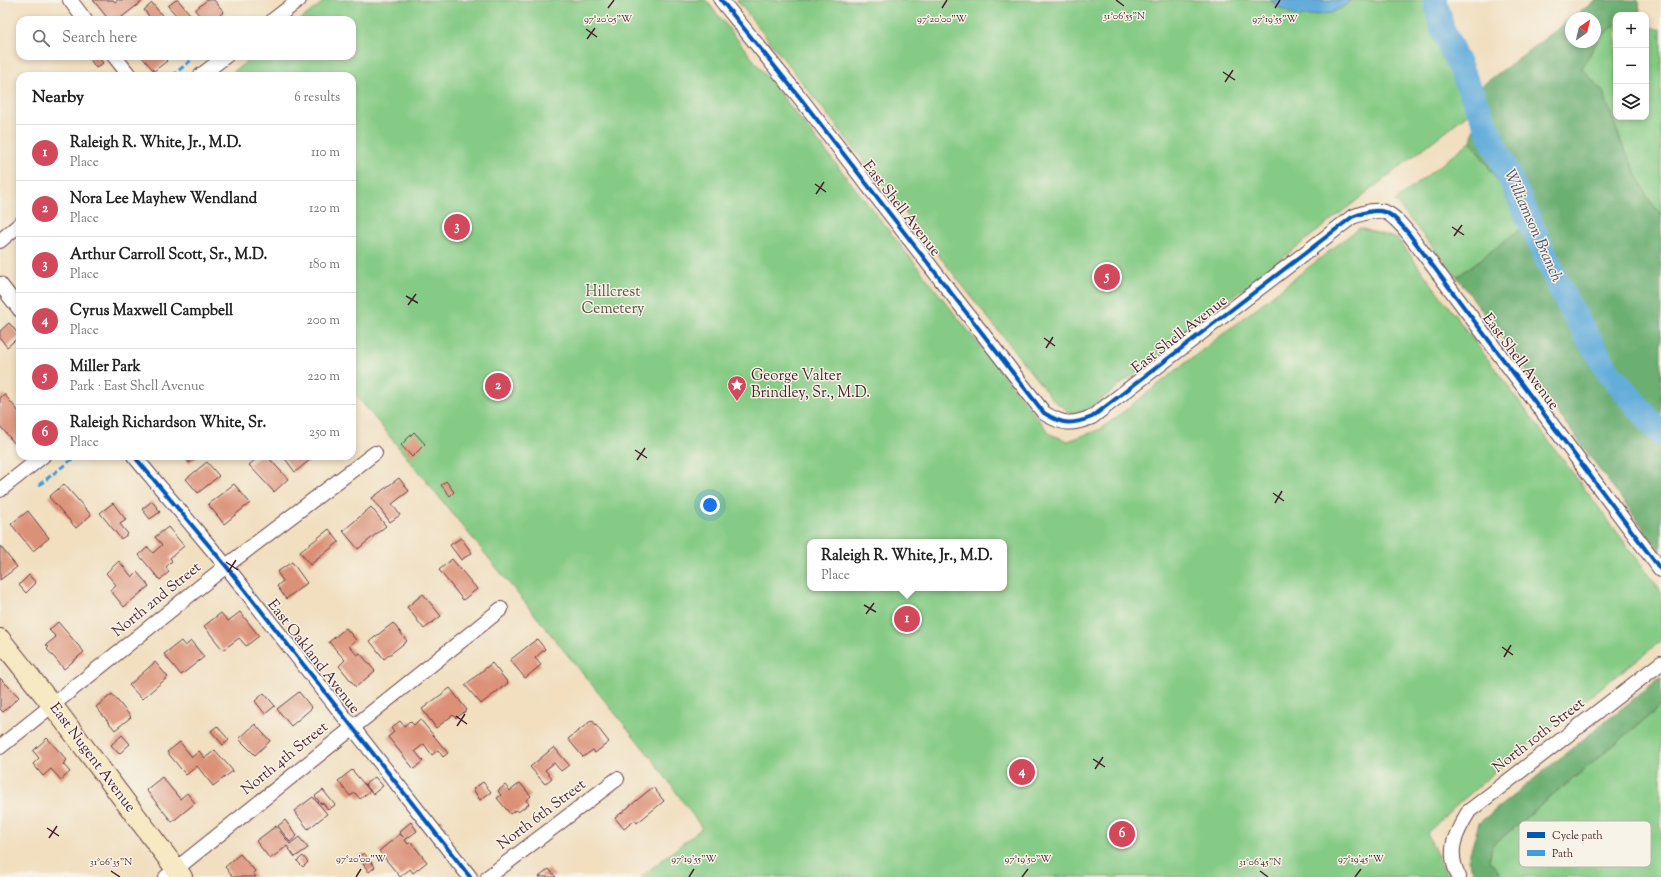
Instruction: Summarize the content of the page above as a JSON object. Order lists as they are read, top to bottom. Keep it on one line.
{"streets":{"street":["East Shell Avenue","North 2nd Street","East Oakland Avenue","North 10th Street","East Nugent Avenue","North 4th Street","North 6th Street"]},"crossings":[["North 2nd Street","East Oakland Avenue"],["North 2nd Street","East Nugent Avenue"],["East Oakland Avenue","North 4th Street"],["East Nugent Avenue","North 4th Street"]],"water":["Williamson Branch"],"parks":["Hillcrest Cemetery"],"places":{"place":["George Valter Brindley, Sr., M.D."]},"legend":["Cycle path","Path"],"north":"top right","page":{"map_buttons":["+","−"],"search":"Search here","heading":["Nearby","6 results"],"list":[{"mark":"1","name":"Raleigh R. White, Jr., M.D.","note":"Place","value":"110 m"},{"mark":"2","name":"Nora Lee Mayhew Wendland","note":"Place","value":"120 m"},{"mark":"3","name":"Arthur Carroll Scott, Sr., M.D.","note":"Place","value":"180 m"},{"mark":"4","name":"Cyrus Maxwell Campbell","note":"Place","value":"200 m"},{"mark":"5","name":"Miller Park","note":"Park · East Shell Avenue","value":"220 m"},{"mark":"6","name":"Raleigh Richardson White, Sr.","note":"Place","value":"250 m"}],"pins":["3","5","2","1","4","6"],"popup":["Raleigh R. White, Jr., M.D.","Place"]},"coordinates":["31°06'55\"N","97°20'05\"W","97°20'00\"W","97°19'55\"W","97°19'50\"W","97°19'45\"W","31°06'35\"N","31°06'45\"N"]}
